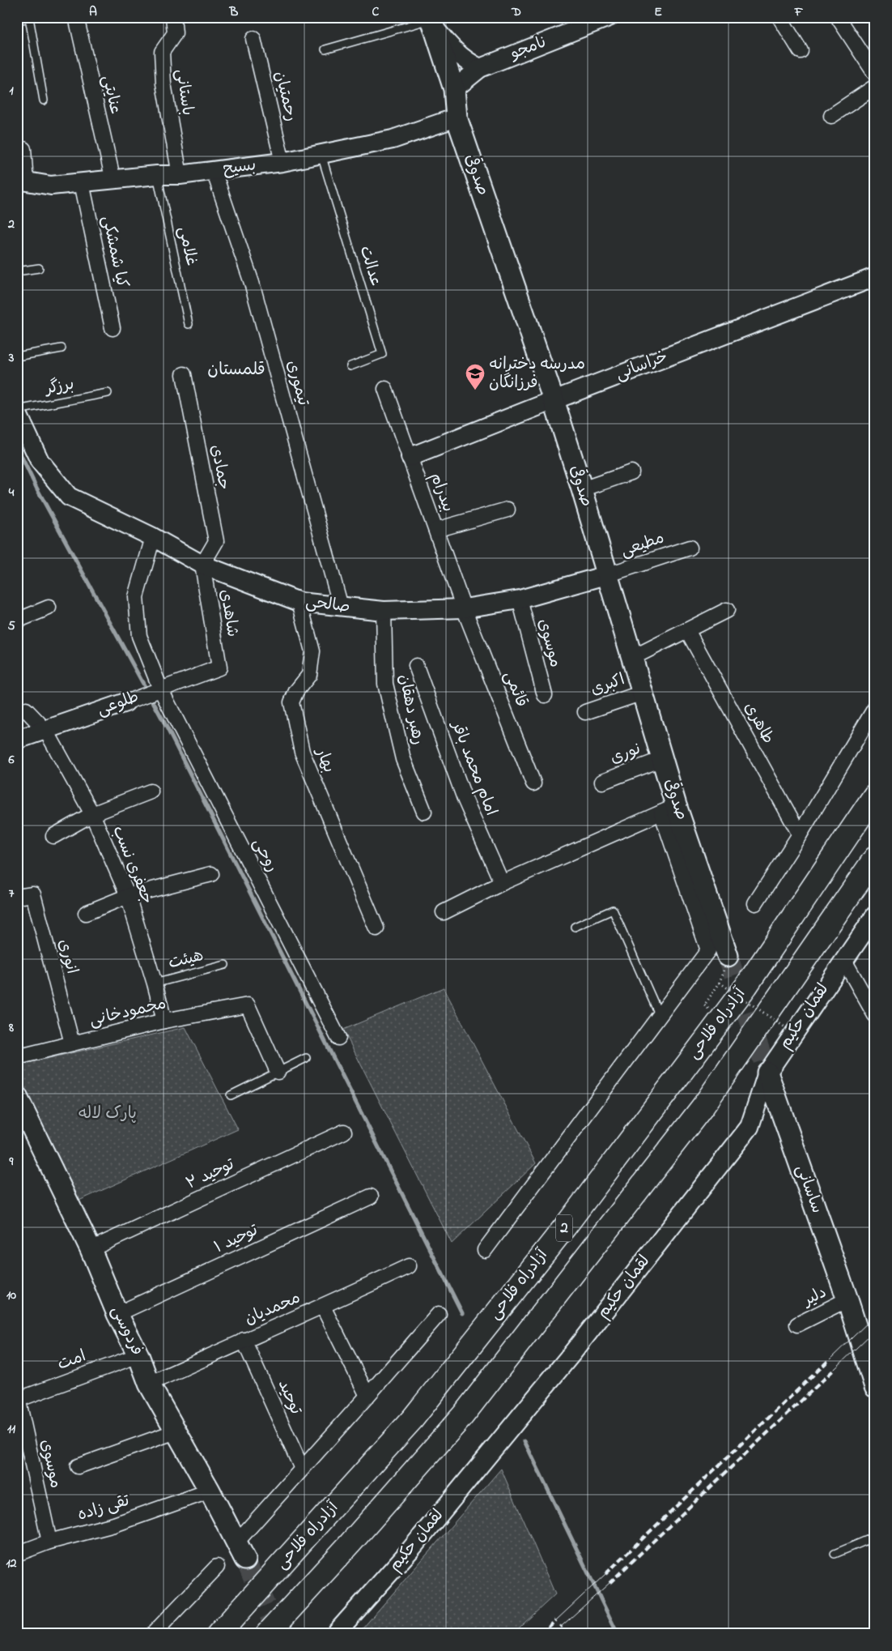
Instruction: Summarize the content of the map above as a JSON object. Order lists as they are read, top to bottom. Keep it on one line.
{"streets":{"highway":["آزادراه فلاحی","2"],"main road":["صدوقی","ساسانی","فردوسی"],"street":["نامجو","باستانی","عنایتی","رحمتیان","بسیح","کیا شمشکی","خراسانی","تیموری","جمادی","بیدرام","مطیعی","صالحی","شاهدی","موسوی","اکبری","قائمی","طلوعی","رهبر دهقان","طاهری","نوری","بهار","امام محمد باقر","روحی","جعفری نسب","انوری","محمودخانی","لقمان حکیم","توحید ۲","توحید ۱","دلیر","محمدیان","امت","توحید","تقی زاده"],"lane":["غلامی","عدالت","برزگر","هیئت"]},"crossings":[["نامجو","صدوقی"],["باستانی","بسیح"],["عنایتی","بسیح"],["رحمتیان","بسیح"],["بسیح","صدوقی"],["بسیح","غلامی"],["بسیح","کیا شمشکی"],["بسیح","عدالت"],["بسیح","تیموری"],["صدوقی","خراسانی"],["صدوقی","مطیعی"],["صدوقی","صالحی"],["صدوقی","اکبری"],["صدوقی","نوری"],["خراسانی","بیدرام"],["تیموری","صالحی"],["برزگر","صالحی"],["جمادی","صالحی"],["جمادی","شاهدی"],["بیدرام","صالحی"],["بیدرام","قائمی"],["مطیعی","صالحی"],["صالحی","شاهدی"],["صالحی","موسوی"],["صالحی","قائمی"],["صالحی","رهبر دهقان"],["صالحی","بهار"],["صالحی","روحی"],["شاهدی","طلوعی"],["موسوی","امت"],["موسوی","تقی زاده"],["طلوعی","روحی"],["طلوعی","جعفری نسب"],["جعفری نسب","هیئت"],["جعفری نسب","محمودخانی"],["انوری","محمودخانی"],["لقمان حکیم","ساسانی"],["توحید ۲","فردوسی"],["ساسانی","دلیر"],["توحید ۱","فردوسی"],["محمدیان","فردوسی"],["محمدیان","توحید"],["فردوسی","امت"]],"districts":["قلمستان"],"parks":["پارک لاله"],"places":{"school or university":["مدرسه دخترانه فرزانگان"]},"grid":{"columns":["A","B","C","D","E","F"],"rows":["1","2","3","4","5","6","7","8","9","10","11","12"]}}
